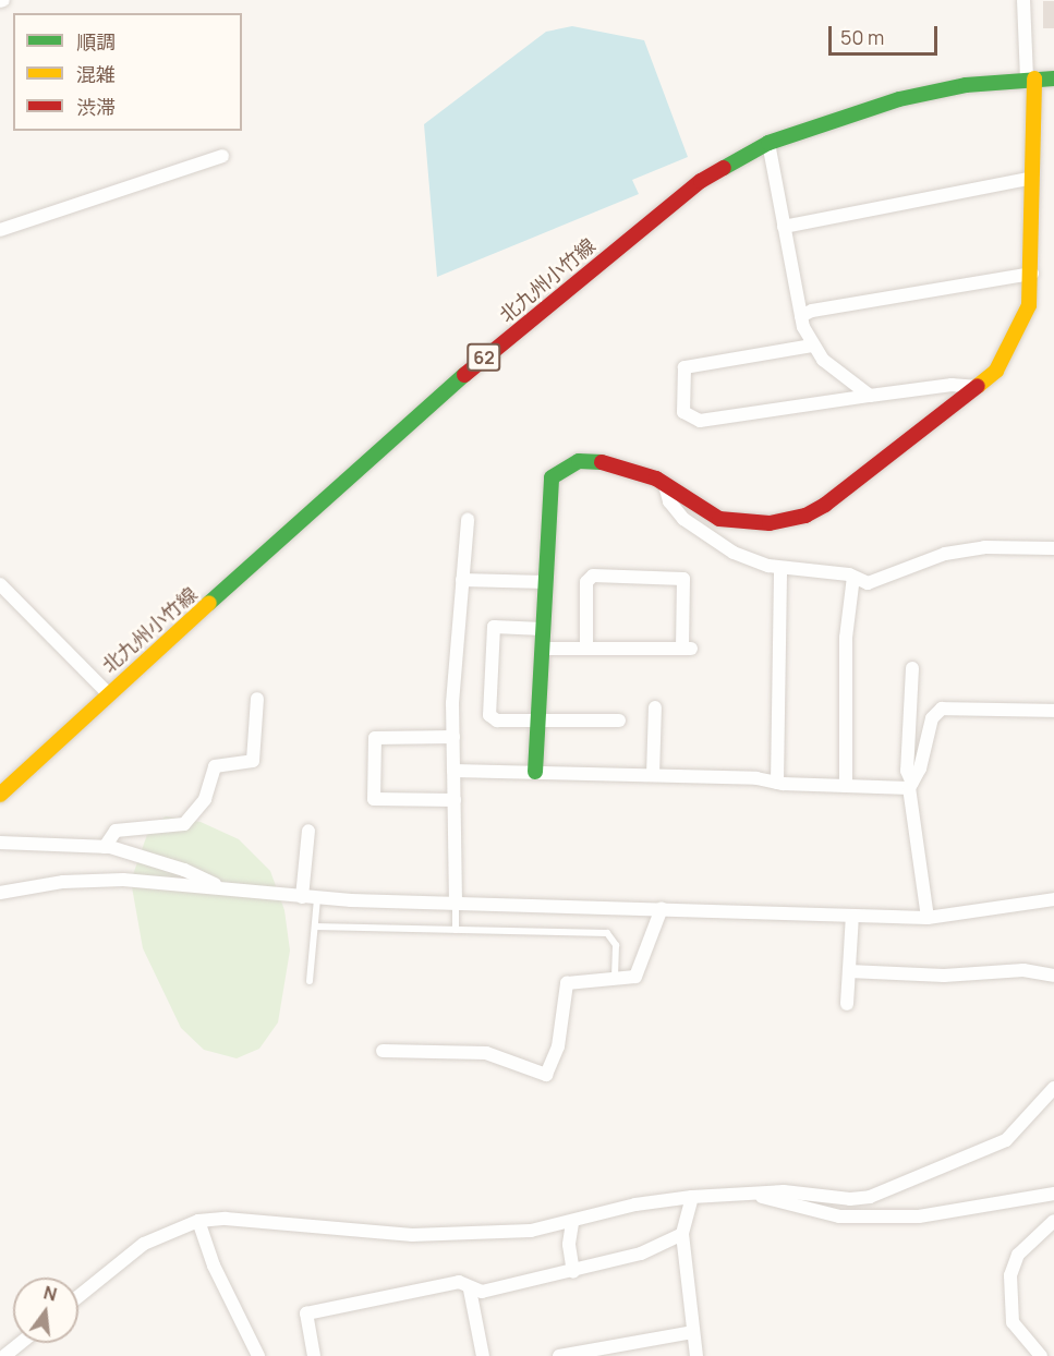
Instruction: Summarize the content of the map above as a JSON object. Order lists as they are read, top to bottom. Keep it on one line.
{"streets":{"main road":["北九州小竹線","62"]},"legend":["順調","混雑","渋滞"],"scale_bar":"50 m","north":"top"}
